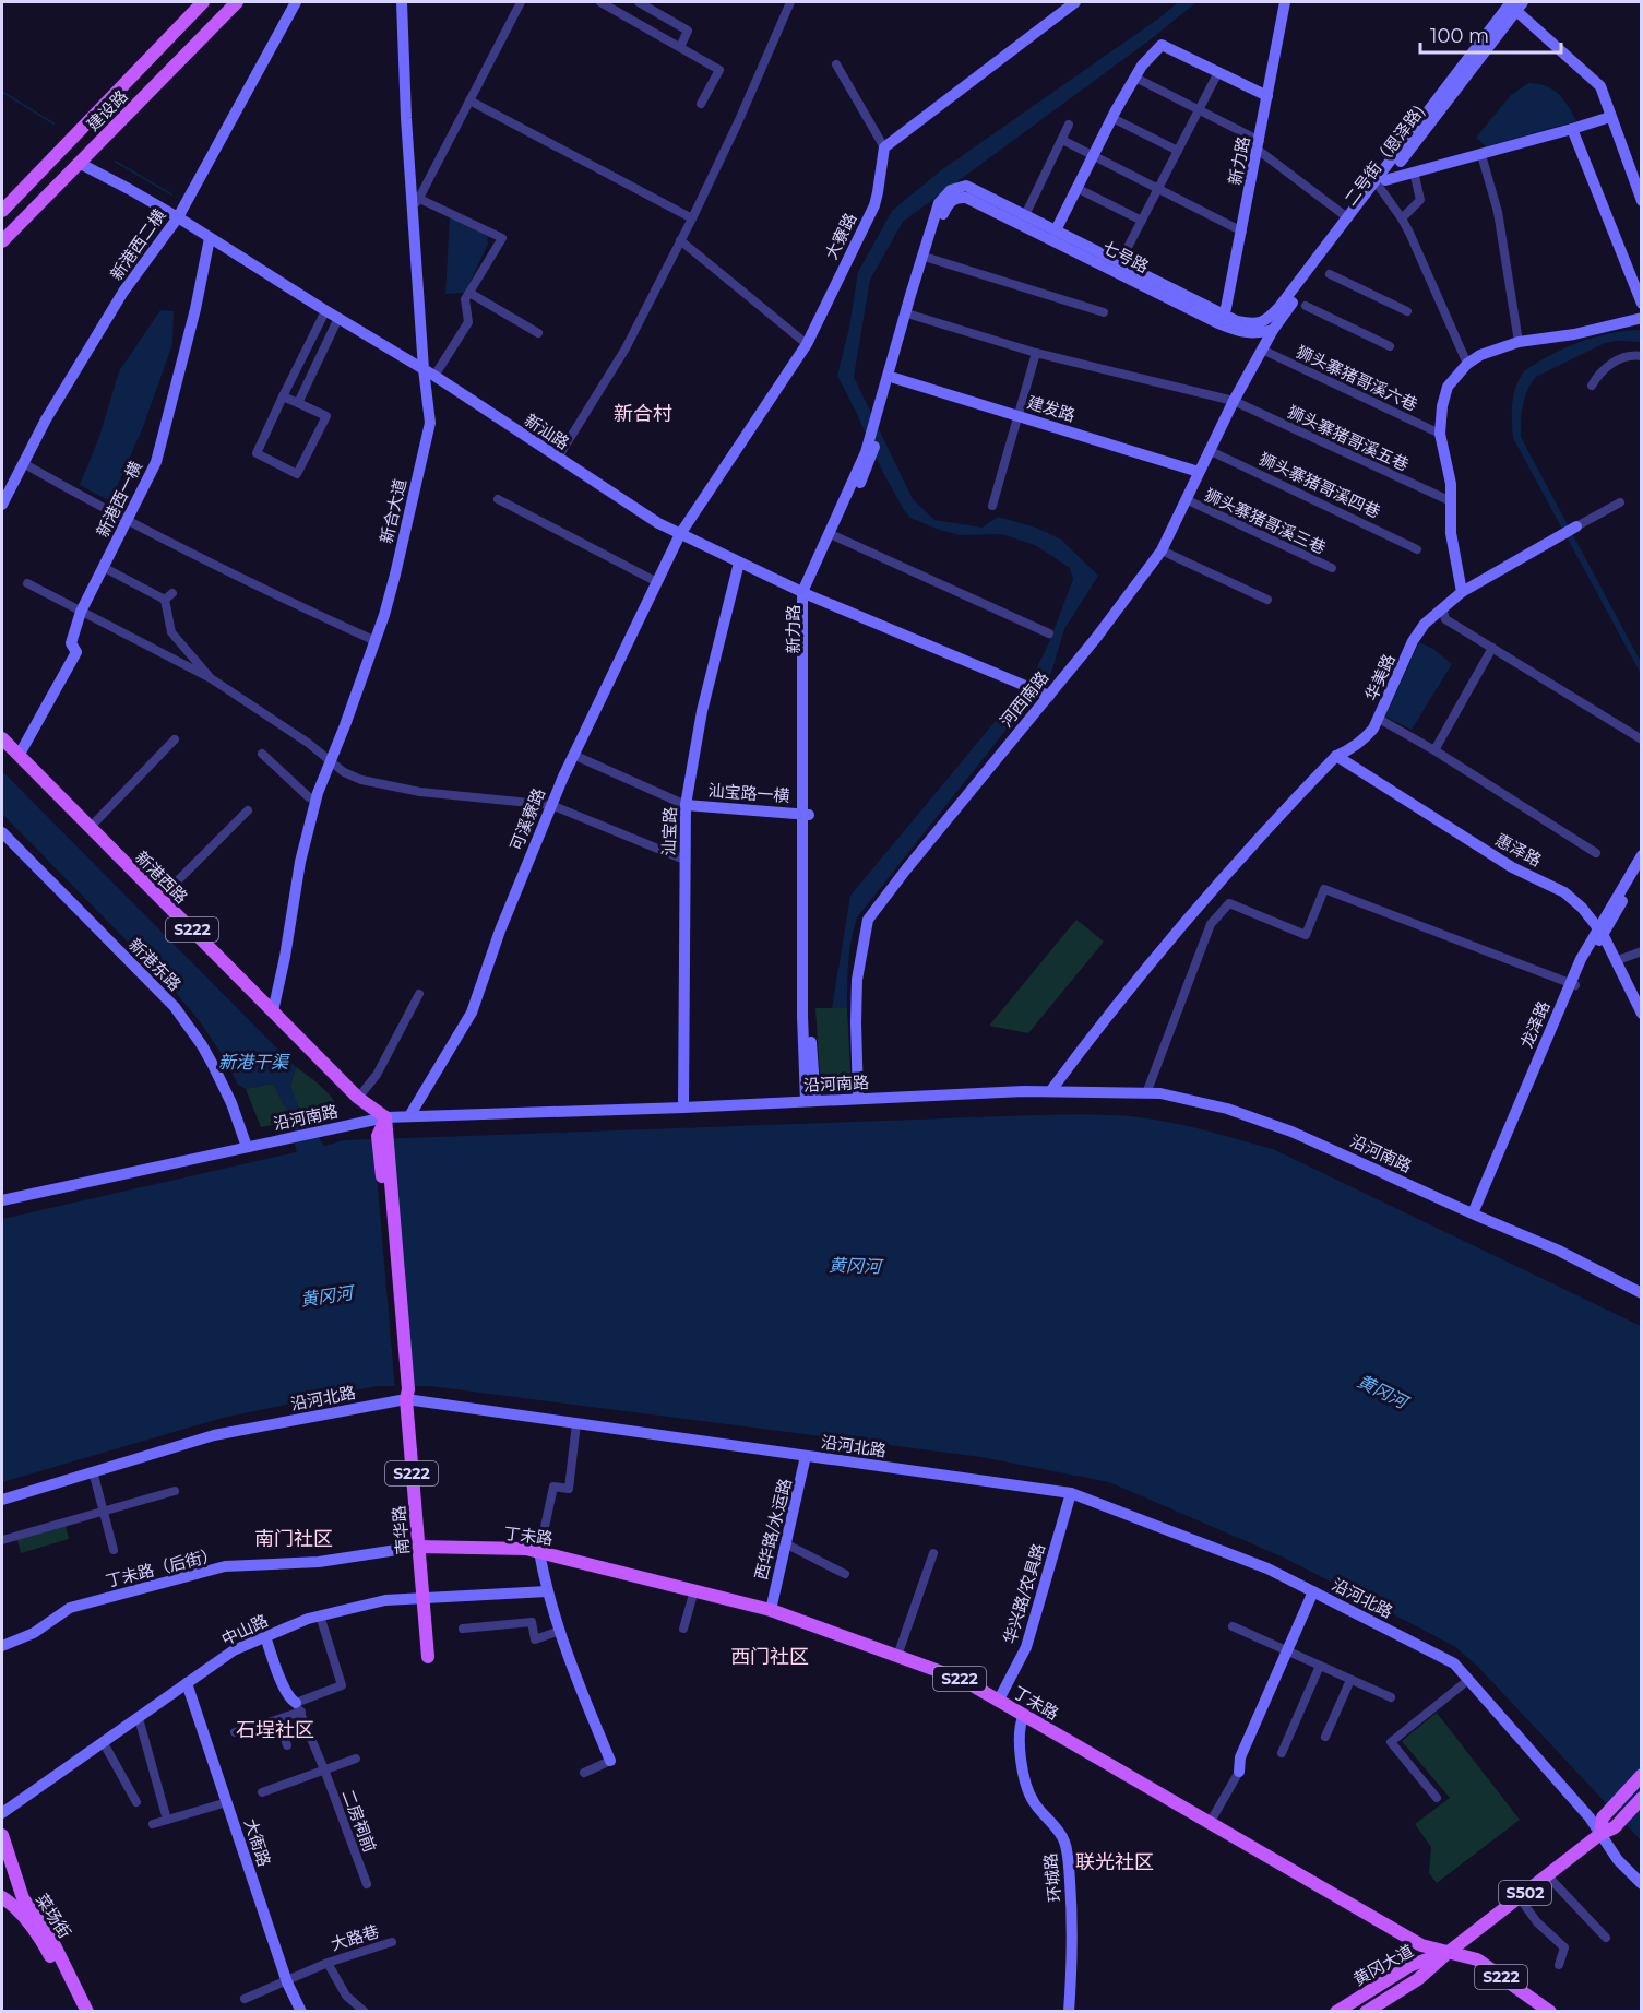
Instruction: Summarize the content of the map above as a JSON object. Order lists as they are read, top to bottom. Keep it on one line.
{"streets":{"main road":["建设路","新港西路","S222","南华路","丁未路","S502","菜场街","黄冈大道"],"street":["二号街（恩泽路)","新力路","大寮路","新港西二横","七号路","狮头寨猪哥溪六巷","建发路","新汕路","狮头寨猪哥溪五巷","狮头寨猪哥溪四巷","新港西一横","新合大道","狮头寨猪哥溪三巷","华美路","河西南路","汕宝路一横","可溪寮路","汕宝路","惠泽路","新港东路","龙泽路","沿河南路","沿河北路","西华路/水运路","丁未路（后街）","华兴路/农具路","中山路","二房祠前","大衙路","环城路","大路巷"]},"crossings":[["建设路","新汕路"],["二号街（恩泽路)","七号路"],["二号街（恩泽路)","河西南路"],["新力路","七号路"],["新力路","建发路"],["新力路","新汕路"],["新力路","狮头寨猪哥溪五巷"],["新力路","汕宝路一横"],["新力路","沿河南路"],["大寮路","新汕路"],["大寮路","可溪寮路"],["新港西二横","新汕路"],["七号路","河西南路"],["狮头寨猪哥溪六巷","河西南路"],["建发路","河西南路"],["新汕路","新港西一横"],["新汕路","新合大道"],["新汕路","河西南路"],["新汕路","可溪寮路"],["新汕路","汕宝路"],["狮头寨猪哥溪五巷","河西南路"],["狮头寨猪哥溪四巷","河西南路"],["新港西一横","新港西路"],["新合大道","新港西路"],["狮头寨猪哥溪三巷","河西南路"],["华美路","惠泽路"],["华美路","沿河南路"],["河西南路","沿河南路"],["汕宝路一横","汕宝路"],["可溪寮路","沿河南路"],["汕宝路","沿河南路"],["惠泽路","龙泽路"],["新港西路","S222"],["新港西路","沿河南路"],["S222","沿河南路"],["S222","沿河北路"],["S222","南华路"],["S222","丁未路"],["S222","黄冈大道"],["新港东路","沿河南路"],["龙泽路","沿河南路"],["沿河北路","西华路/水运路"],["沿河北路","南华路"],["沿河北路","华兴路/农具路"],["沿河北路","黄冈大道"],["西华路/水运路","丁未路"],["南华路","丁未路"],["南华路","丁未路（后街）"],["南华路","中山路"],["丁未路","丁未路（后街）"],["丁未路","华兴路/农具路"],["丁未路","环城路"],["丁未路","黄冈大道"],["中山路","大衙路"],["大衙路","大路巷"]],"districts":["新合村","南门社区","西门社区","石埕社区","联光社区"],"water":["新港干渠","黄冈河"],"scale_bar":"100 m"}
